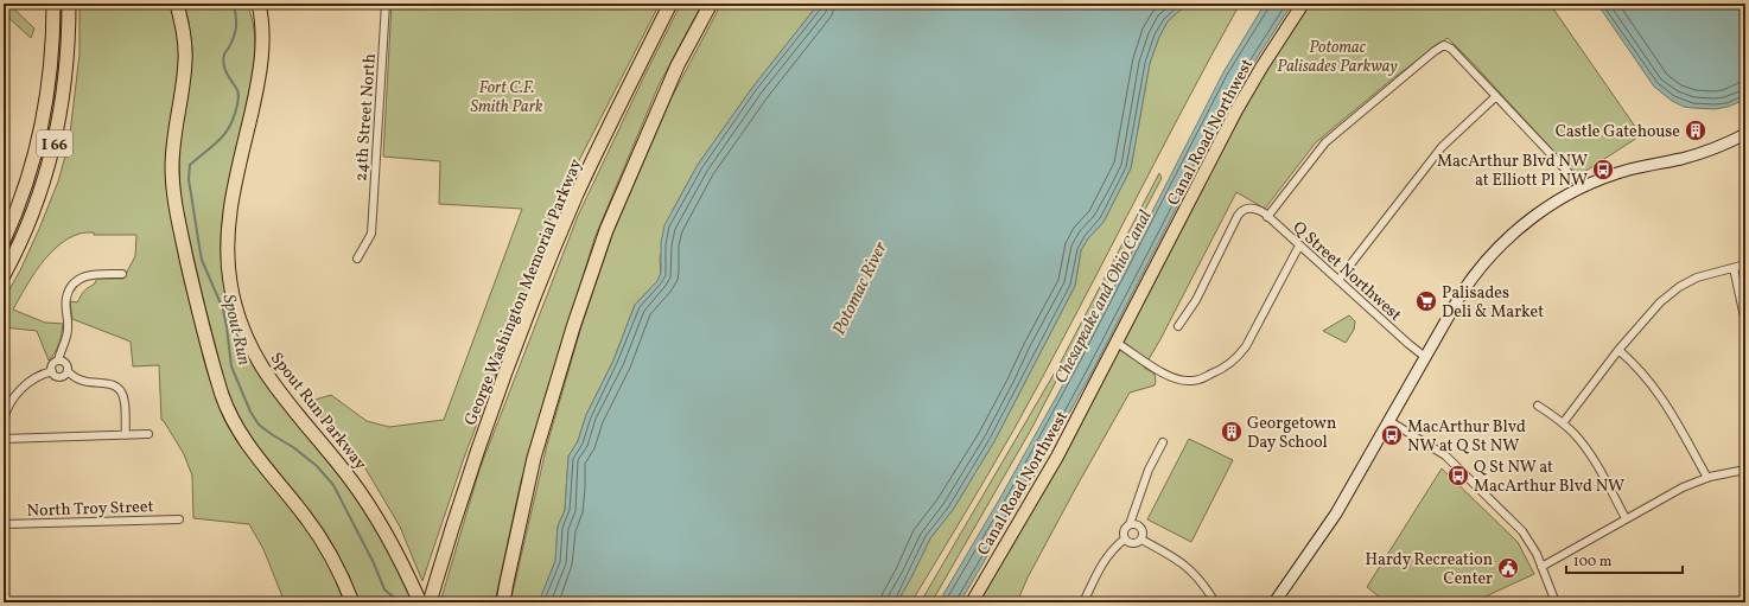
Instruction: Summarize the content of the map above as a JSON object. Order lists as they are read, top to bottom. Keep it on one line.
{"streets":{"highway":["Canal Road Northwest","I 66","George Washington Memorial Parkway","Spout Run Parkway"],"street":["24th Street North","Q Street Northwest","North Troy Street"]},"water":["Potomac River","Chesapeake and Ohio Canal","Spout Run"],"parks":["Potomac Palisades Parkway","Fort C.F. Smith Park"],"places":{"building":["Castle Gatehouse","Georgetown Day School"],"bus stop":["MacArthur Blvd NW at Elliott Pl NW","MacArthur Blvd NW at Q St NW","Q St NW at MacArthur Blvd NW"],"supermarket":["Palisades Deli & Market"],"public building":["Hardy Recreation Center"]},"scale_bar":"100 m"}
